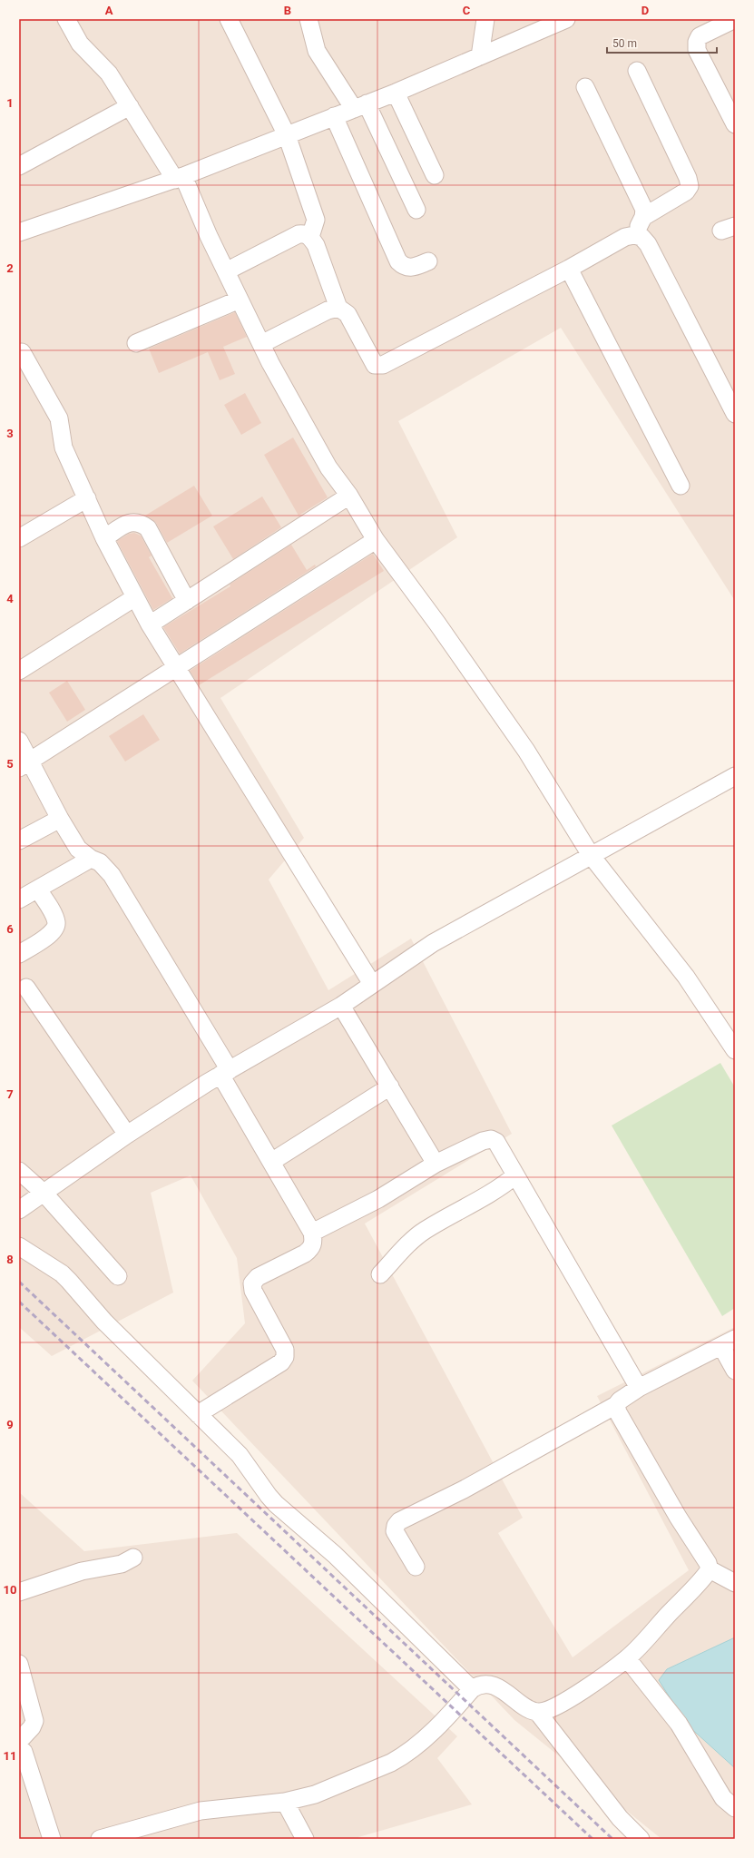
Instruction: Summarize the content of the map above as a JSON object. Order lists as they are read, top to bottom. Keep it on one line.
{"scale_bar":"50 m","grid":{"columns":["A","B","C","D"],"rows":["1","2","3","4","5","6","7","8","9","10","11"]}}
